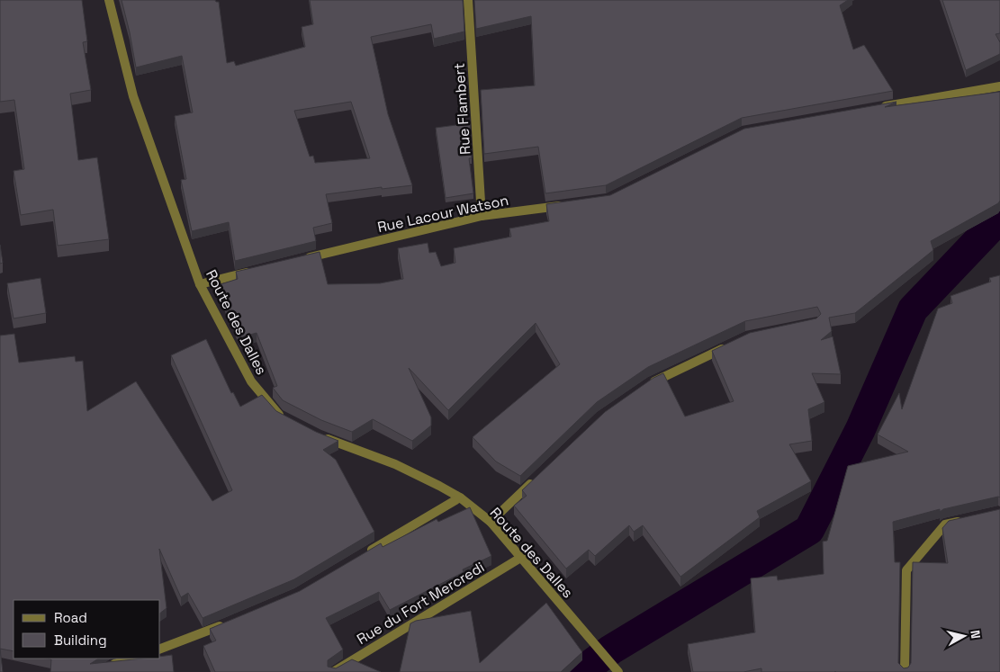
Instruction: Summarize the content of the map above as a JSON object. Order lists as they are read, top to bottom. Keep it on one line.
{"streets":{"street":["Rue Flambert","Rue Lacour Watson","Route des Dalles","Rue du Fort Mercredi"]},"crossings":[["Rue Flambert","Rue Lacour Watson"],["Route des Dalles","Rue du Fort Mercredi"]],"legend":["Road","Building"],"north":"right"}
